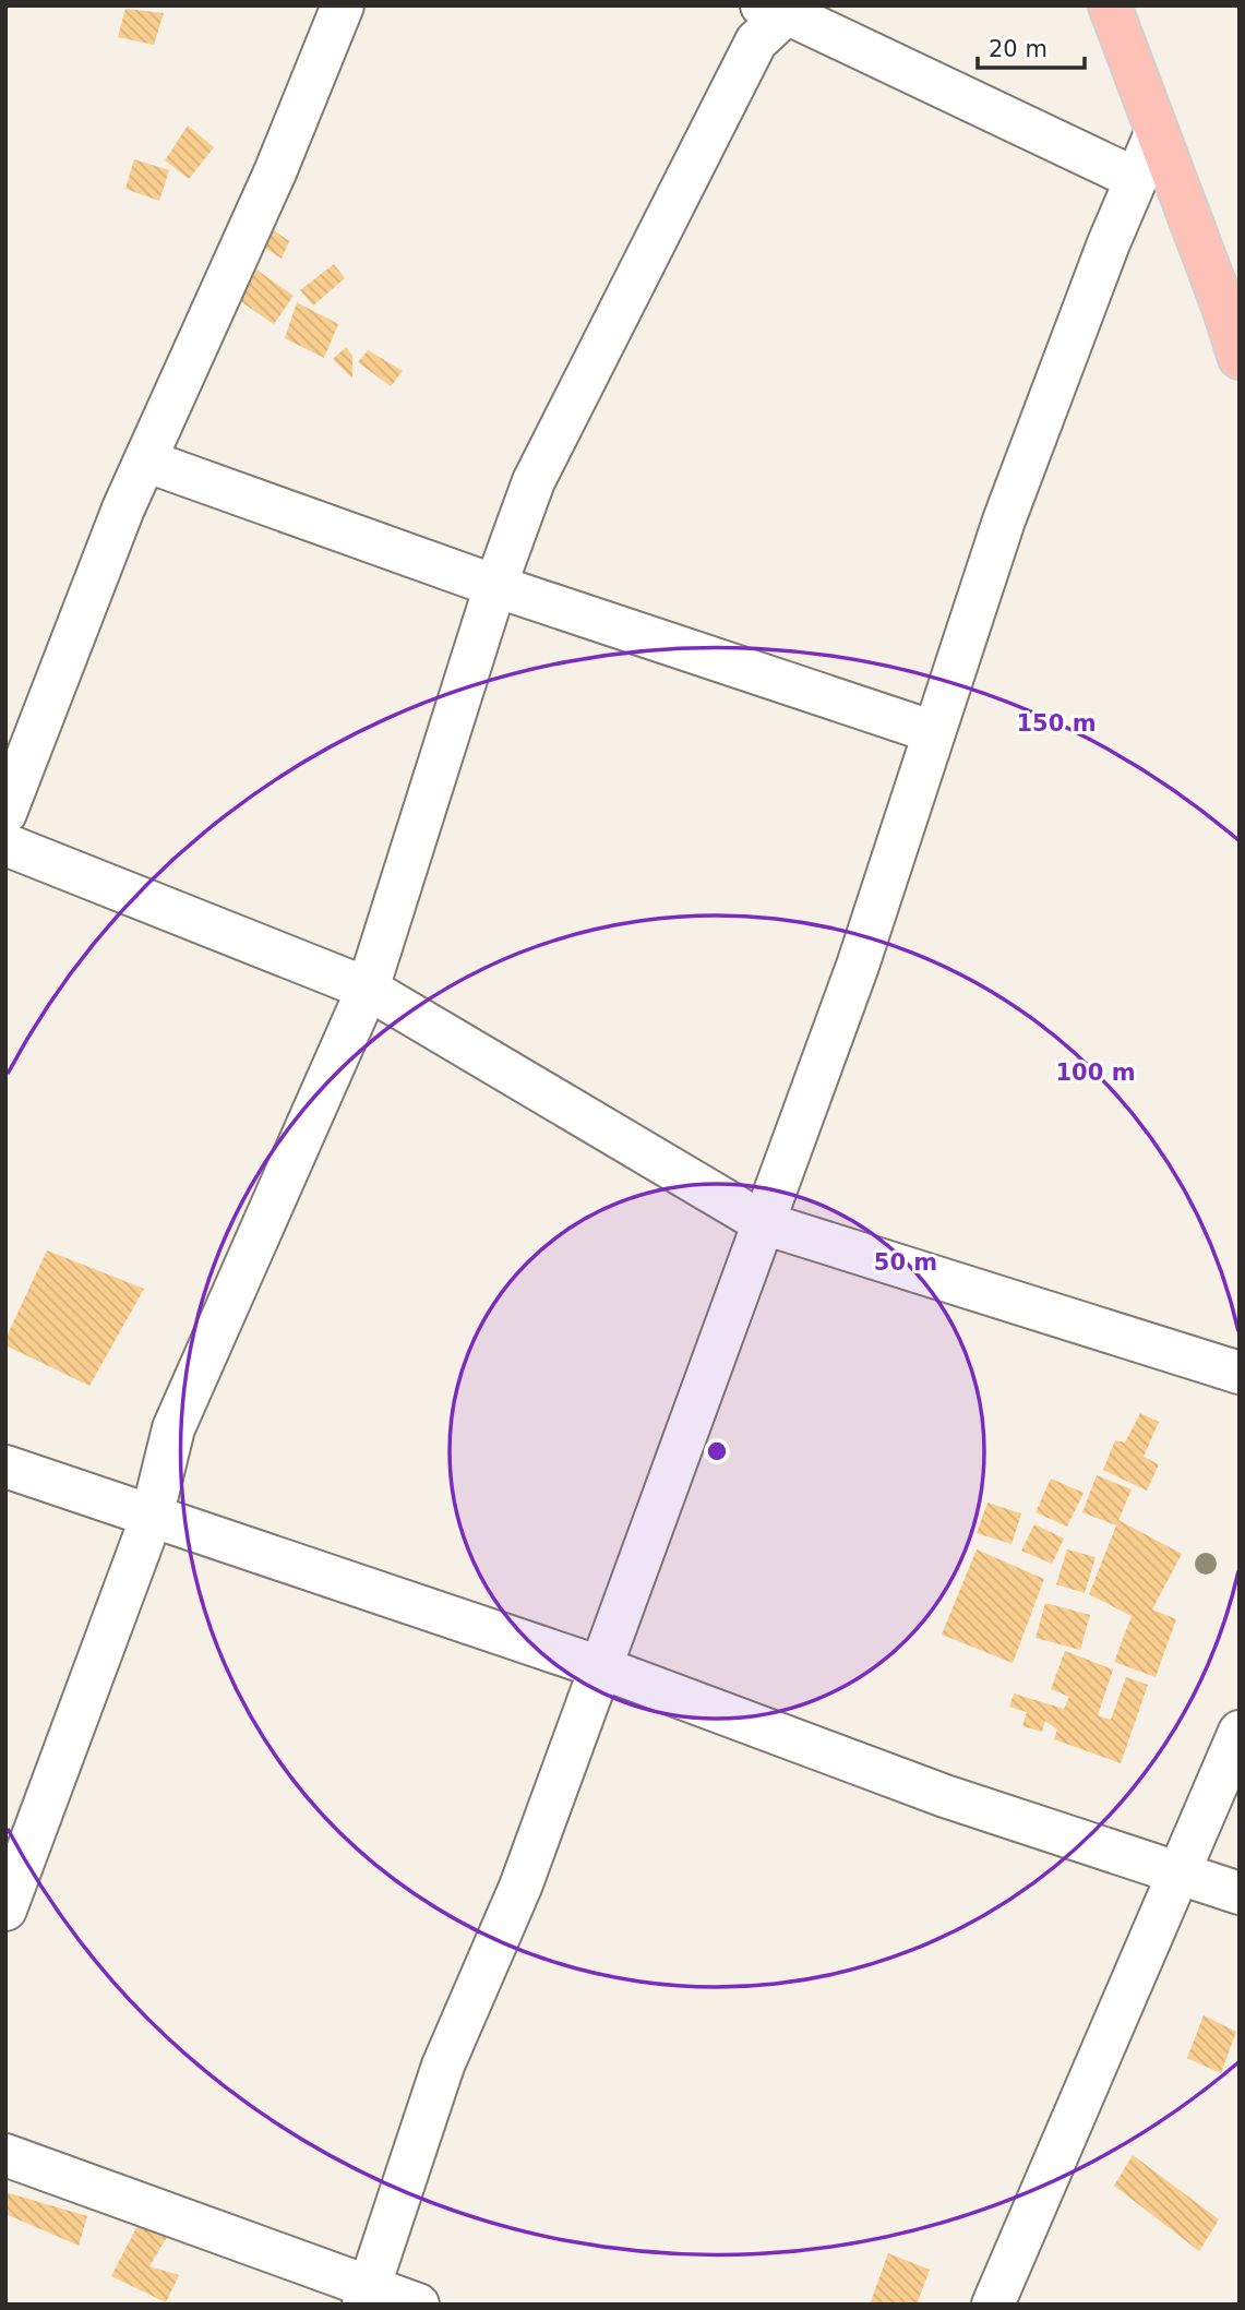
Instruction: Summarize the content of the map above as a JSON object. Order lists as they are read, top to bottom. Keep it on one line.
{"scale_bar":"20 m","rings":["150 m","100 m","50 m"]}
